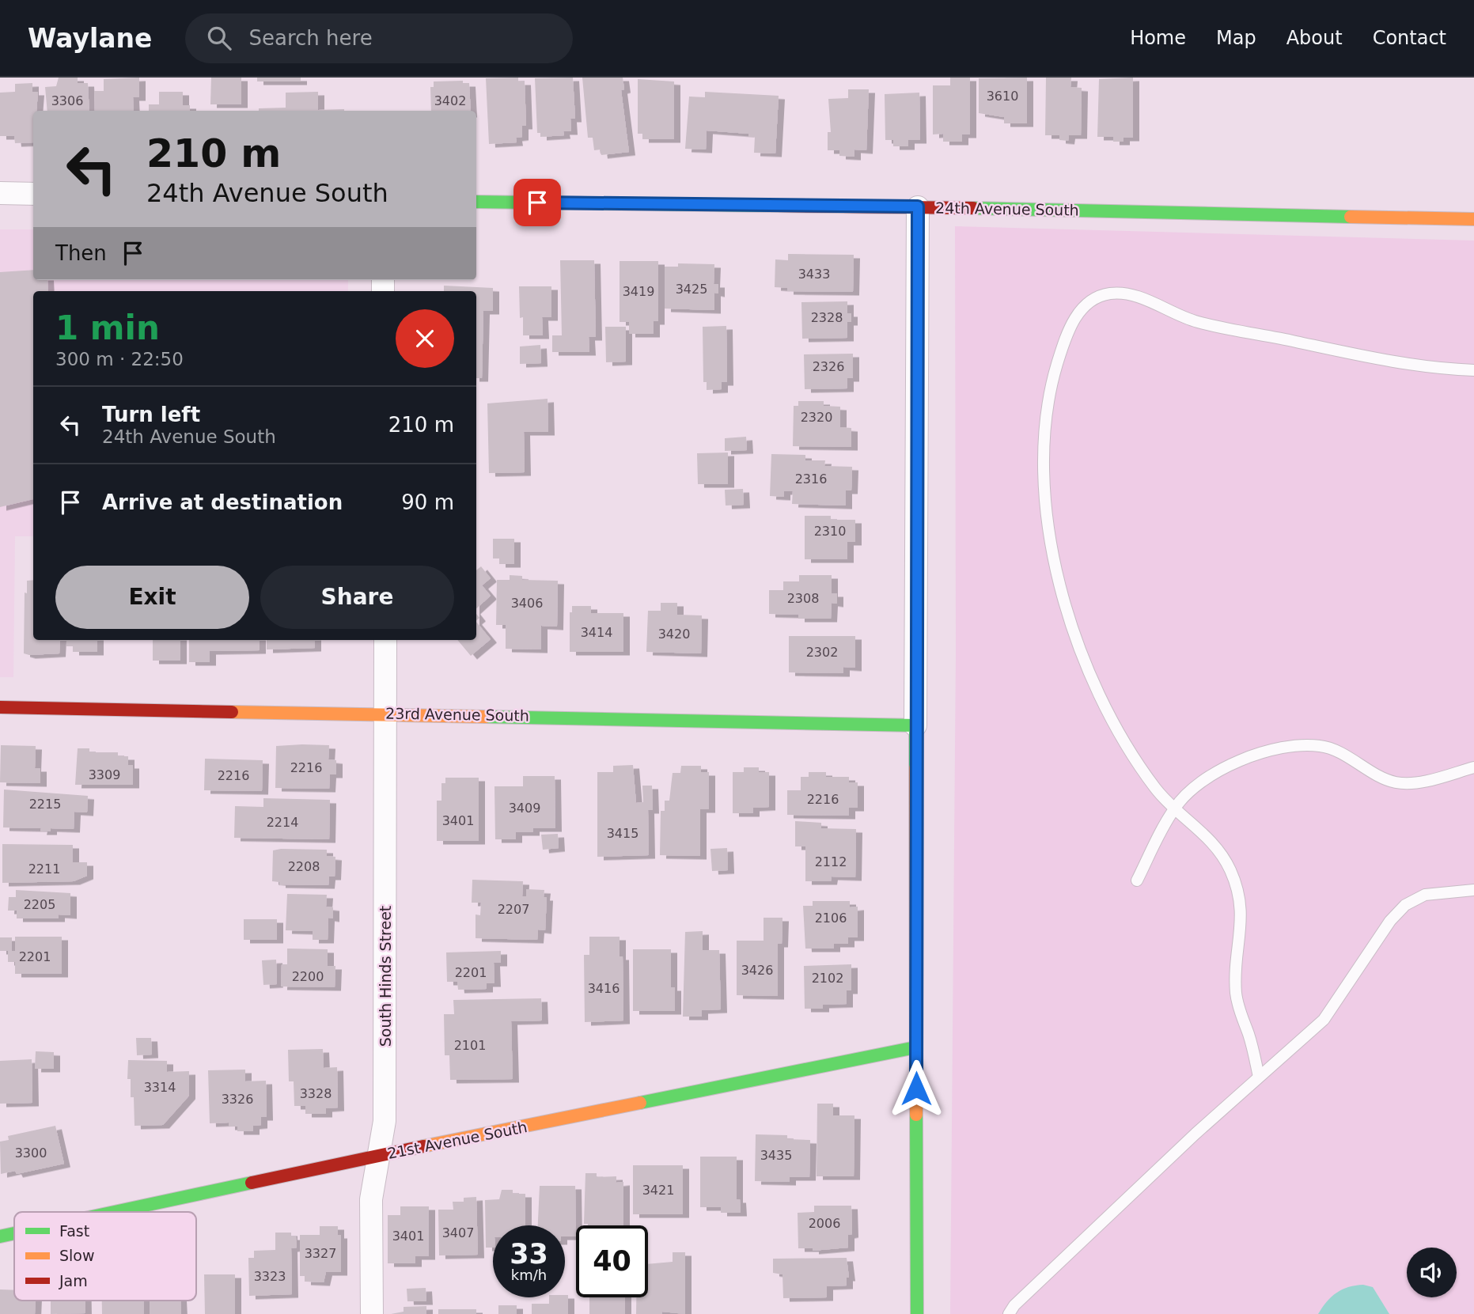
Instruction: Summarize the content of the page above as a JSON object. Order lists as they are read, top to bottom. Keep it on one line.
{"streets":{"street":["24th Avenue South","23rd Avenue South","South Hinds Street","21st Avenue South"]},"crossings":[["23rd Avenue South","South Hinds Street"],["South Hinds Street","21st Avenue South"]],"house_numbers":["3610","3306","3402","3433","3425","3419","2328","2326","2320","2316","2310","2308","3406","3414","3420","2302","2216","3309","2216","2216","2215","3409","3401","2214","3415","2112","2208","2211","2205","2207","2106","2201","3426","2201","2200","2102","3416","2101","3314","3328","3326","3300","3435","3421","2006","3407","3401","3327","3323"],"legend":["Fast","Slow","Jam"],"page":{"header":"Waylane","search":"Search here","nav":["Home","Map","About","Contact"],"turn":["210 m","24th Avenue South"],"then":"Then","heading":["1 min","300 m · 22:50"],"list":[{"name":"Turn left","note":"24th Avenue South","value":"210 m"},{"name":"Arrive at destination","value":"90 m"}],"buttons":["Exit","Share"],"speed":"33 km/h","limit":"40"}}
